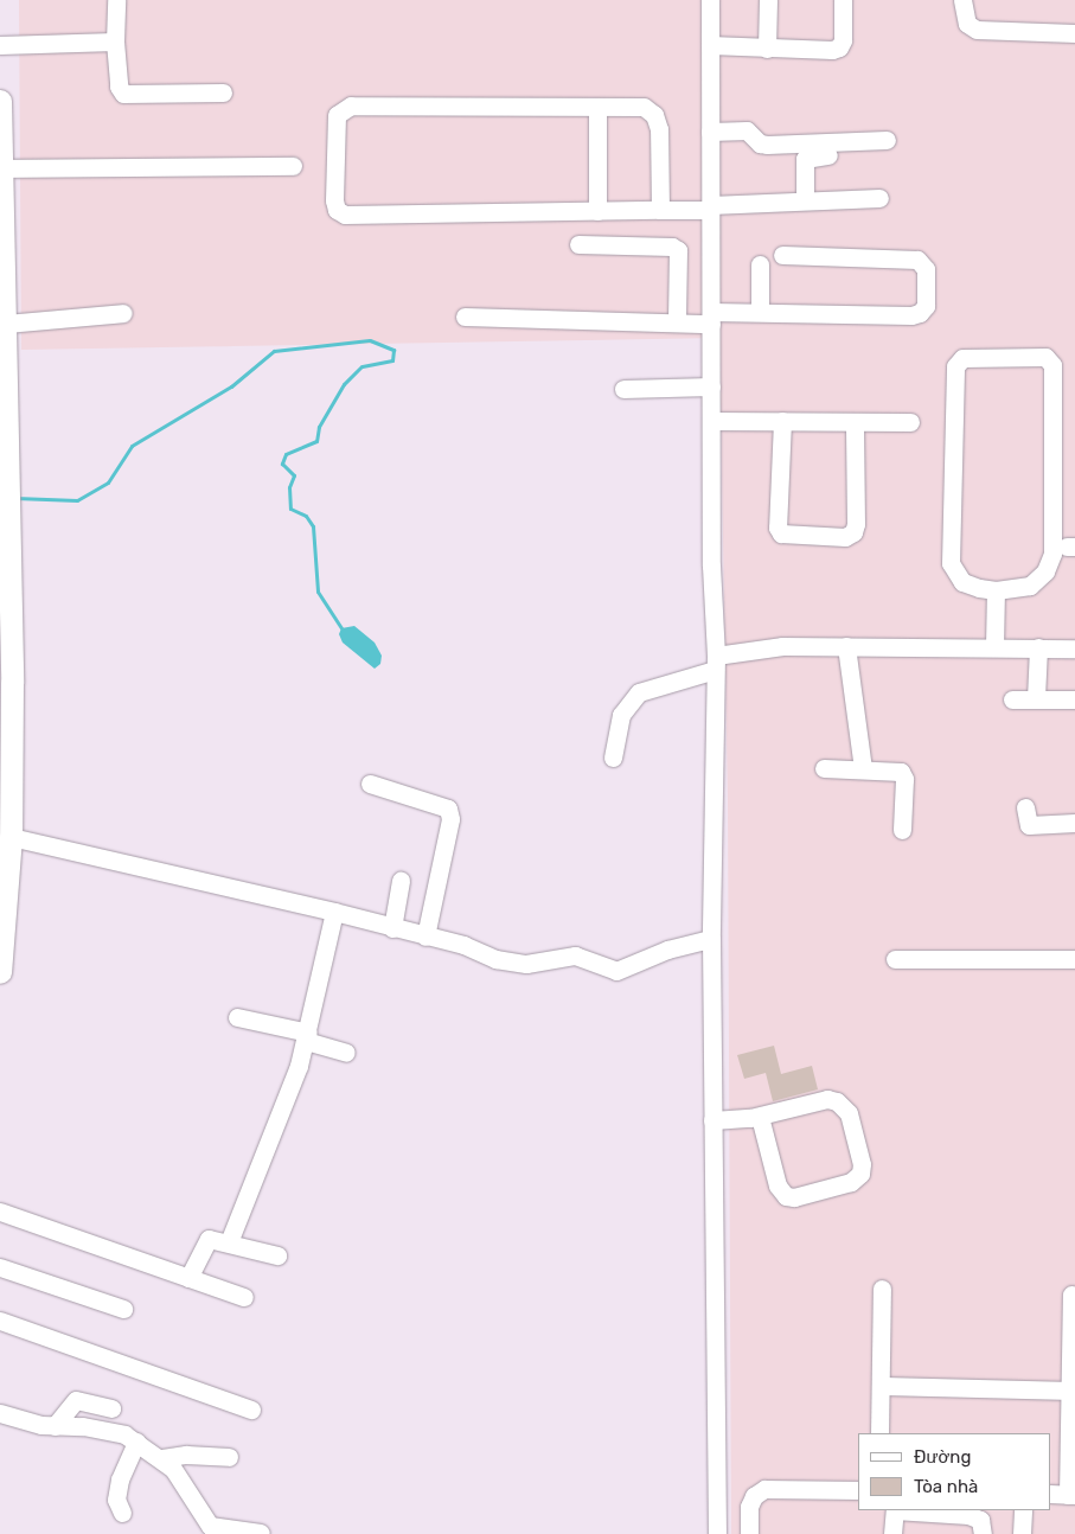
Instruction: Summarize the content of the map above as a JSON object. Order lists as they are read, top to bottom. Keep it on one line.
{"legend":["Đường","Tòa nhà"]}
